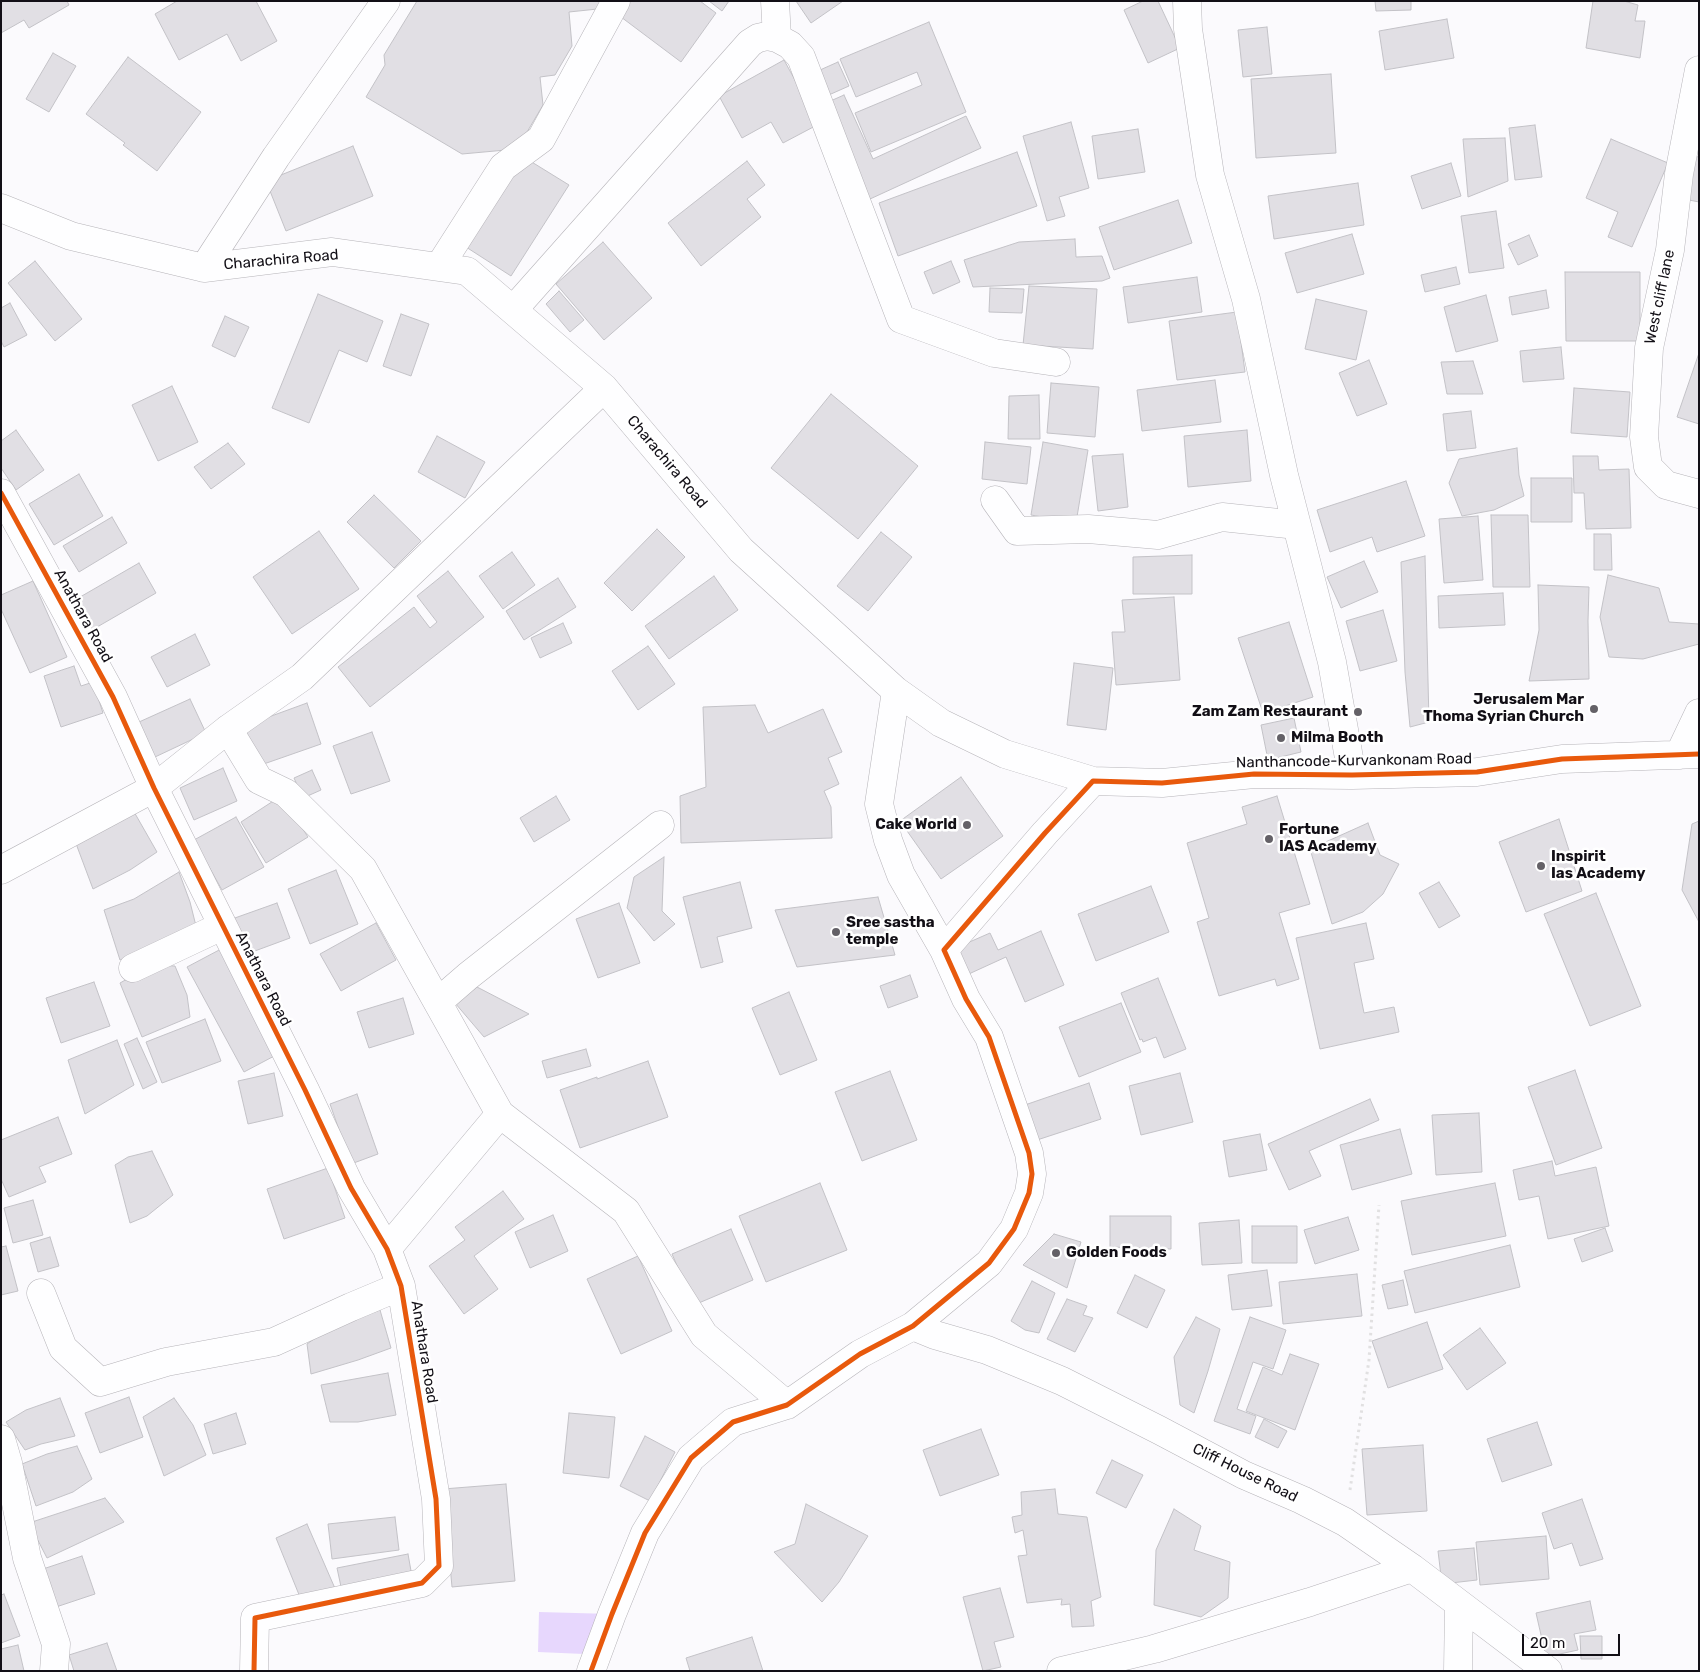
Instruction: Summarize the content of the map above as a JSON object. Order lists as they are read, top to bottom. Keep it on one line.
{"streets":{"street":["Charachira Road","West cliff lane","Anathara Road","Nanthancode-Kurvankonam Road","Cliff House Road"]},"crossings":[["Charachira Road","Nanthancode-Kurvankonam Road"]],"places":["Jerusalem Mar Thoma Syrian Church","Zam Zam Restaurant","Milma Booth","Cake World","Fortune IAS Academy","Inspirit Ias Academy","Sree sastha temple","Golden Foods"],"scale_bar":"20 m"}
